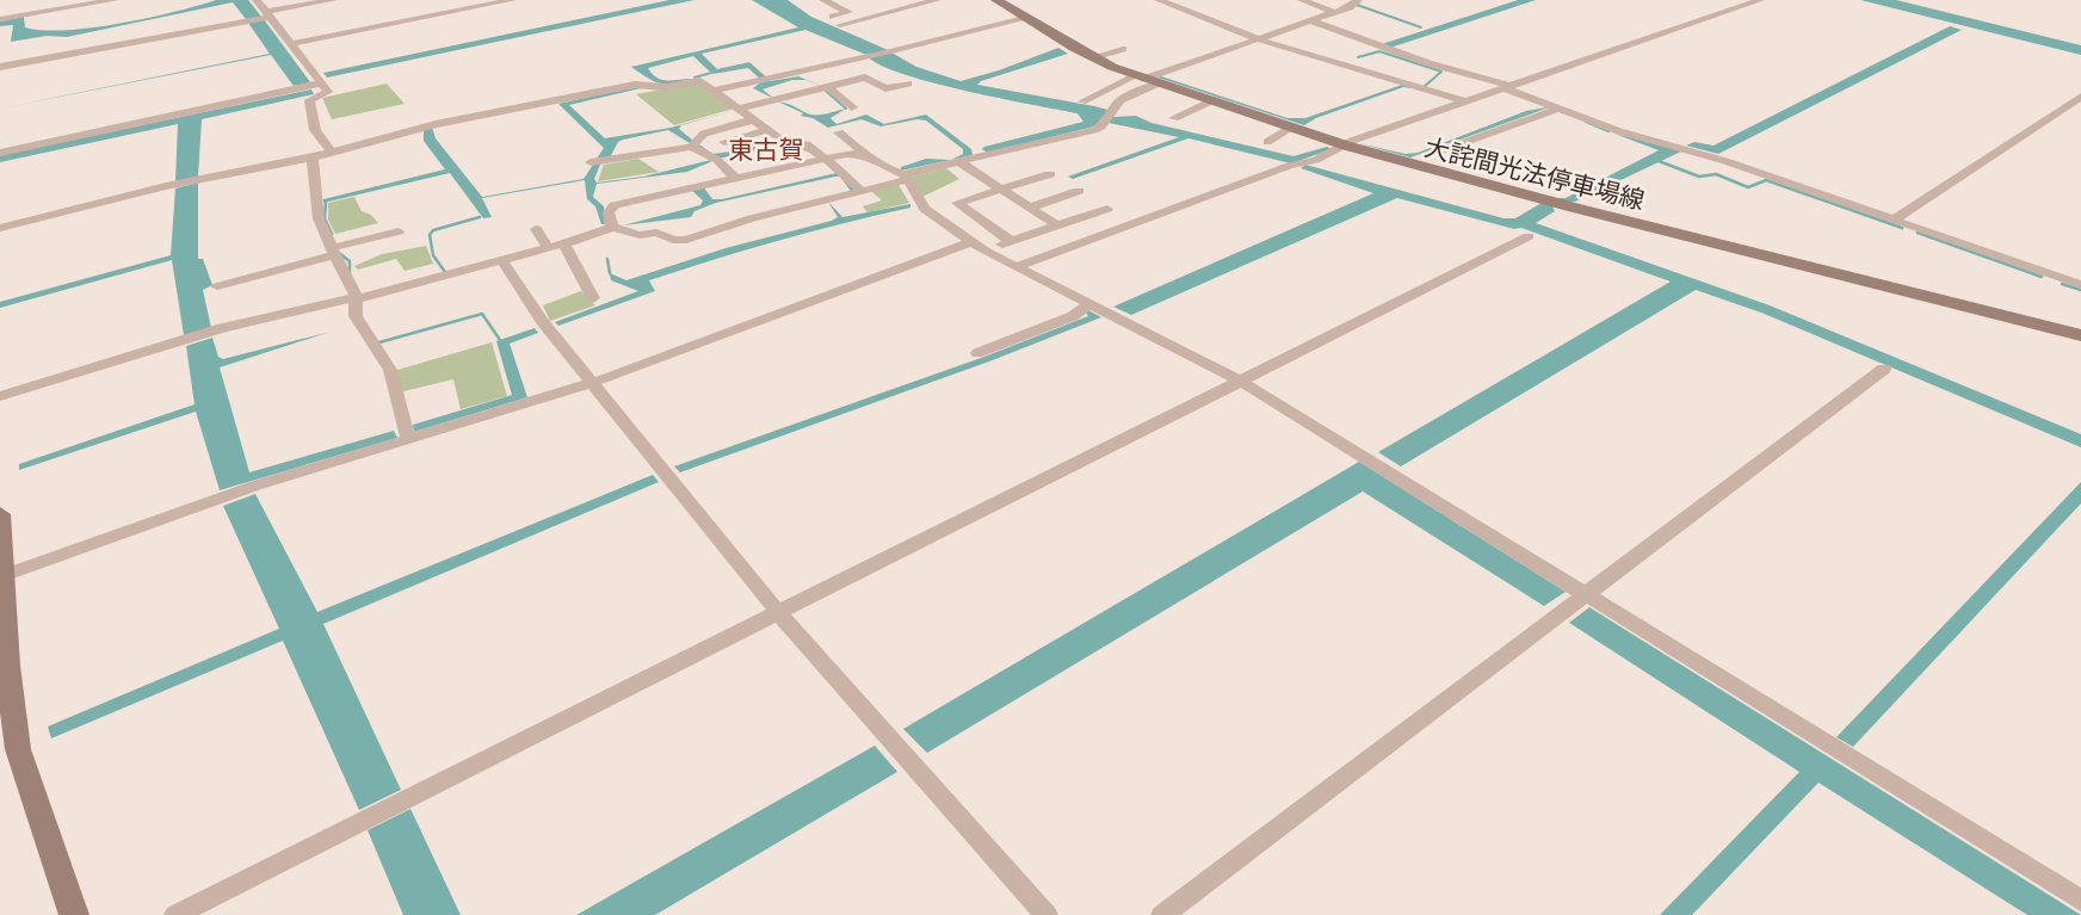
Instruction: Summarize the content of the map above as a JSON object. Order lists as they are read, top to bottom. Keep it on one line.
{"streets":{"main road":["大詫間光法停車場線"]},"districts":["東古賀"]}
